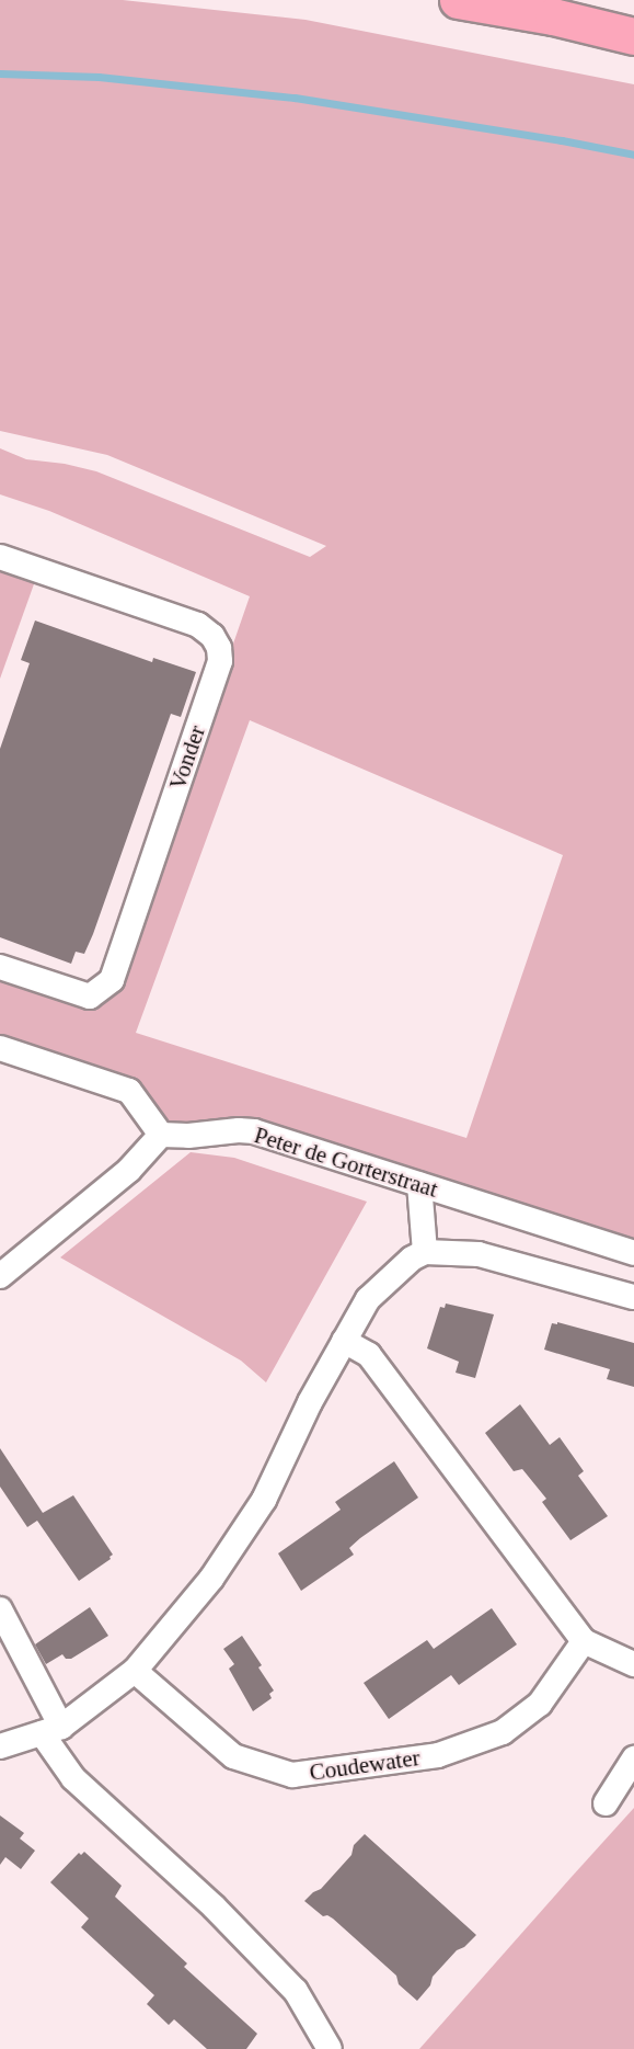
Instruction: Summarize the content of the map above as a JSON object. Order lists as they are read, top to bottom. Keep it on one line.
{"streets":{"street":["Vonder","Peter de Gorterstraat","Coudewater"]}}
